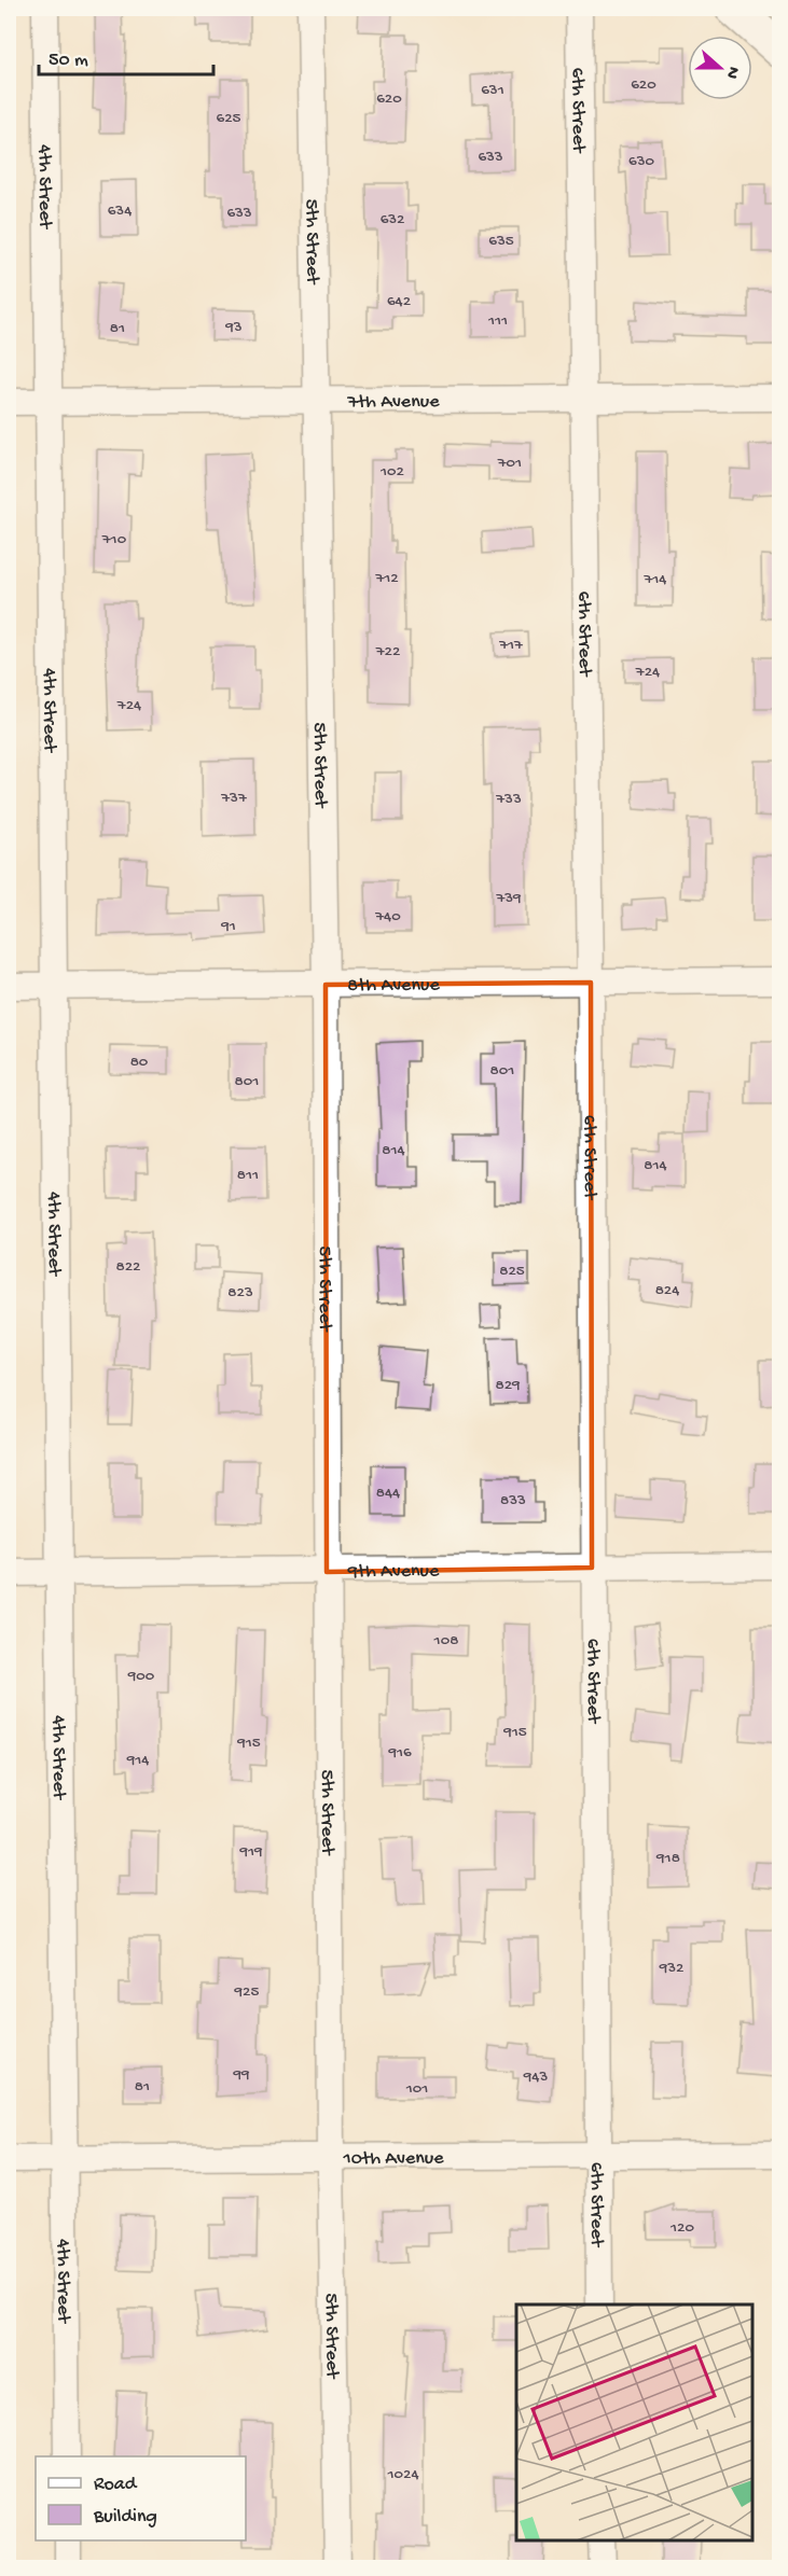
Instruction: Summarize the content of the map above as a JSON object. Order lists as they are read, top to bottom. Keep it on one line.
{"streets":{"street":["6th Street","4th Street","5th Street","7th Avenue","8th Avenue","9th Avenue","10th Avenue"]},"crossings":[["6th Street","7th Avenue"],["6th Street","8th Avenue"],["6th Street","9th Avenue"],["6th Street","10th Avenue"],["4th Street","7th Avenue"],["4th Street","8th Avenue"],["4th Street","9th Avenue"],["4th Street","10th Avenue"],["5th Street","7th Avenue"],["5th Street","8th Avenue"],["5th Street","9th Avenue"],["5th Street","10th Avenue"]],"house_numbers":["620","631","620","625","633","630","634","633","632","635","642","111","93","81","701","102","710","712","714","717","722","724","724","737","733","739","740","91","80","801","801","814","814","811","822","825","824","823","829","844","833","108","900","915","915","916","914","919","918","932","925","99","943","81","101","120","1024"],"legend":["Road","Building"],"scale_bar":"50 m","north":"right"}
